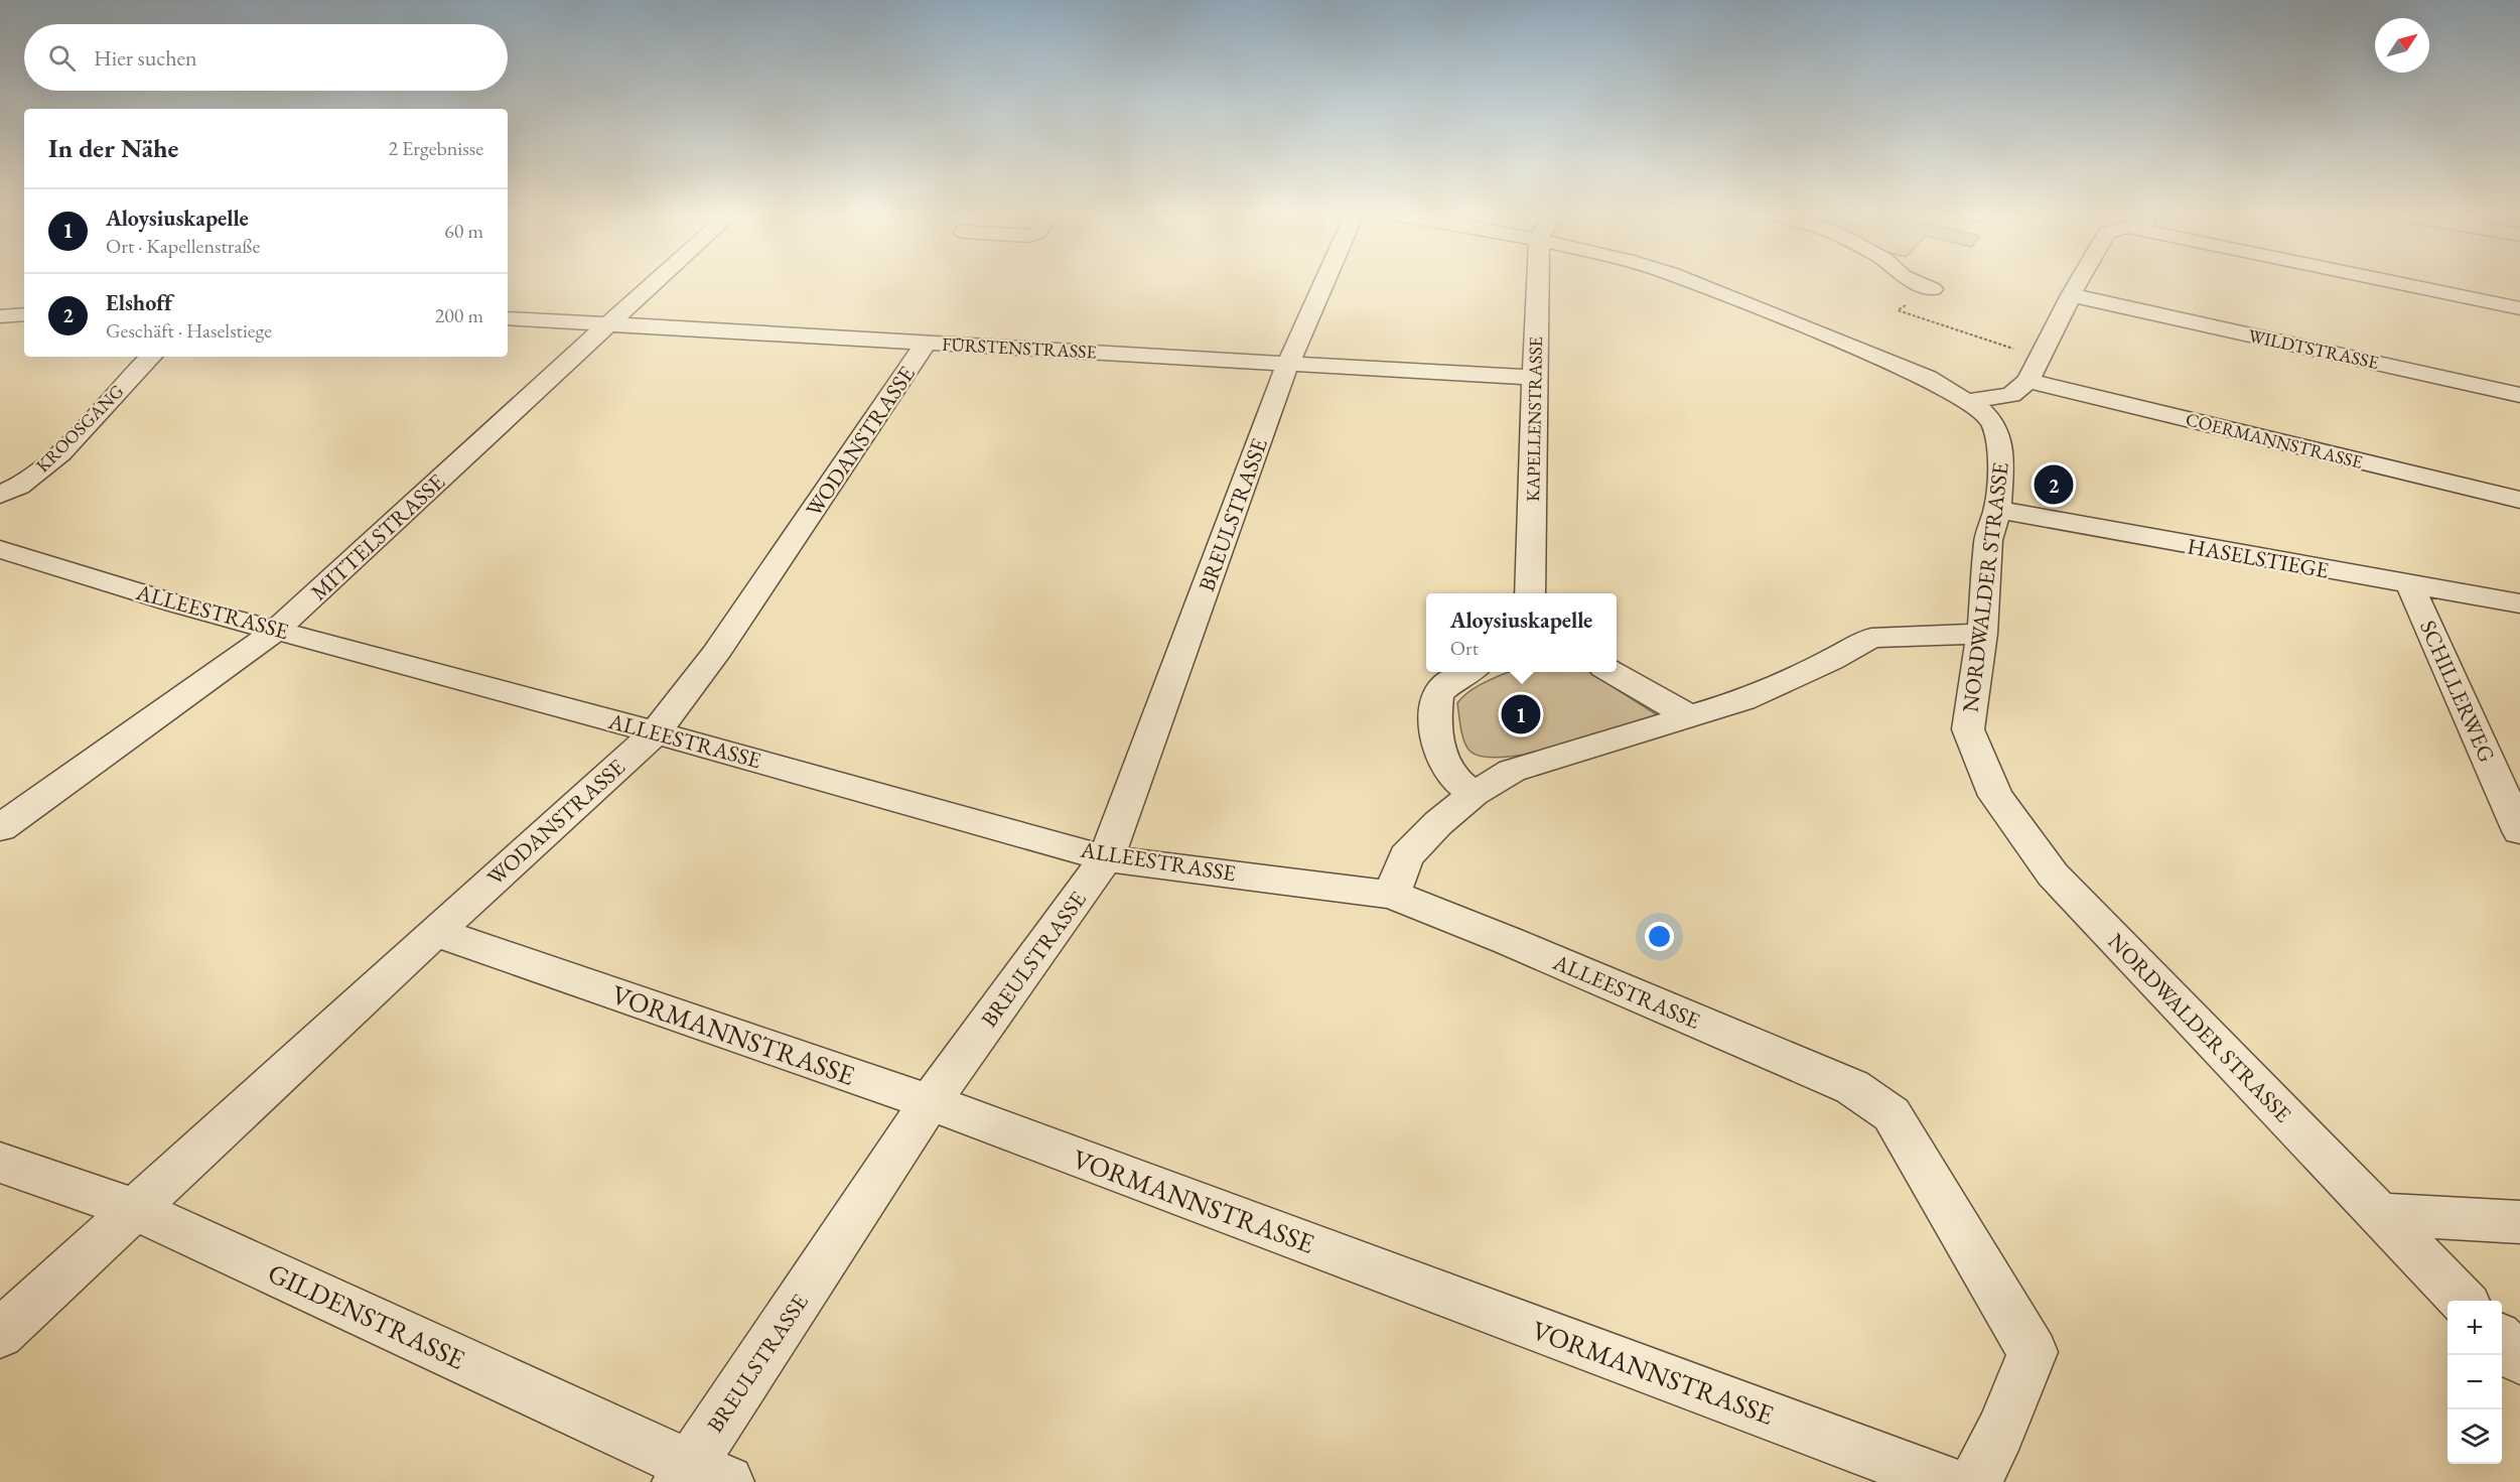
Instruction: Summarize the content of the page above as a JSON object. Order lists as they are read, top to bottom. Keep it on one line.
{"streets":{"street":["FÜRSTENSTRASSE","WILDTSTRASSE","KAPELLENSTRASSE","KROOSGANG","COERMANNSTRASSE","WODANSTRASSE","BREULSTRASSE","MITTELSTRASSE","HASELSTIEGE","NORDWALDER STRASSE","ALLEESTRASSE","SCHILLERWEG","VORMANNSTRASSE","GILDENSTRASSE"]},"crossings":[["FÜRSTENSTRASSE","KAPELLENSTRASSE"],["FÜRSTENSTRASSE","WODANSTRASSE"],["FÜRSTENSTRASSE","BREULSTRASSE"],["FÜRSTENSTRASSE","MITTELSTRASSE"],["WODANSTRASSE","ALLEESTRASSE"],["WODANSTRASSE","VORMANNSTRASSE"],["WODANSTRASSE","GILDENSTRASSE"],["BREULSTRASSE","ALLEESTRASSE"],["BREULSTRASSE","VORMANNSTRASSE"],["BREULSTRASSE","GILDENSTRASSE"],["MITTELSTRASSE","ALLEESTRASSE"],["HASELSTIEGE","NORDWALDER STRASSE"],["HASELSTIEGE","SCHILLERWEG"]],"north":"top right","page":{"search":"Hier suchen","heading":["In der Nähe","2 Ergebnisse"],"list":[{"mark":"1","name":"Aloysiuskapelle","note":"Ort · Kapellenstraße","value":"60 m"},{"mark":"2","name":"Elshoff","note":"Geschäft · Haselstiege","value":"200 m"}],"pins":["2","1"],"popup":["Aloysiuskapelle","Ort"],"map_buttons":["+","−"]}}
